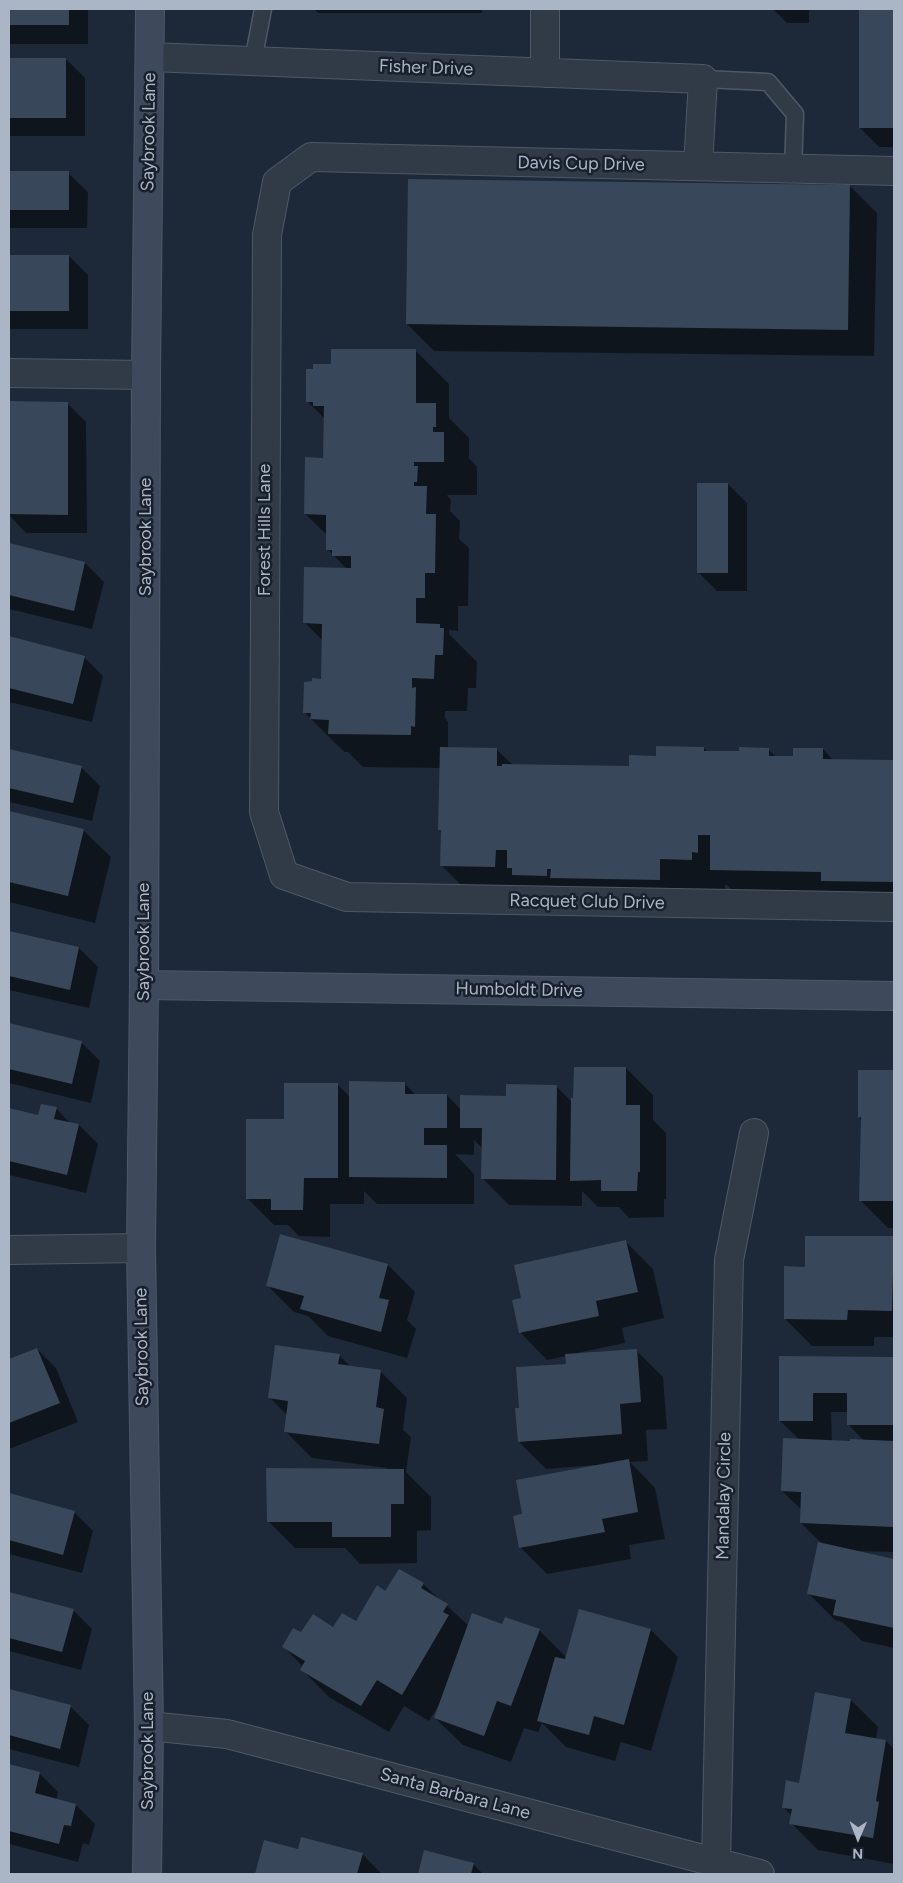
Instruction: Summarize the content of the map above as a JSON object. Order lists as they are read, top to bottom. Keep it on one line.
{"streets":{"main road":["Saybrook Lane","Humboldt Drive"],"street":["Fisher Drive","Davis Cup Drive","Forest Hills Lane","Racquet Club Drive","Mandalay Circle","Santa Barbara Lane"]},"crossings":[["Fisher Drive","Saybrook Lane"],["Fisher Drive","Davis Cup Drive"],["Saybrook Lane","Humboldt Drive"],["Saybrook Lane","Santa Barbara Lane"],["Davis Cup Drive","Forest Hills Lane"],["Forest Hills Lane","Racquet Club Drive"],["Mandalay Circle","Santa Barbara Lane"]],"north":"bottom"}
